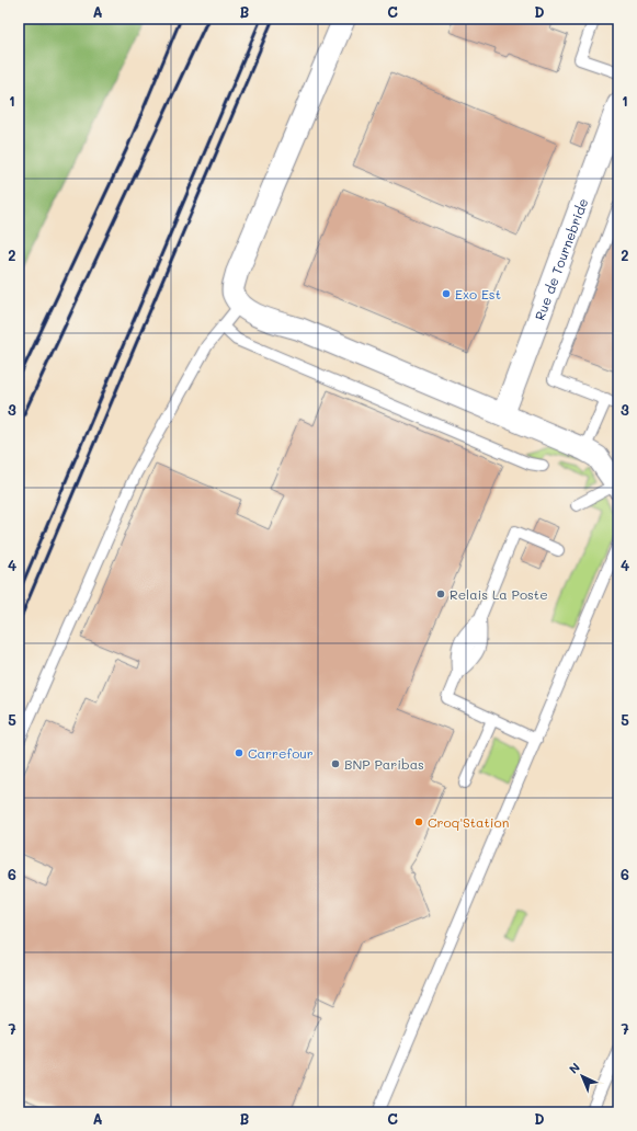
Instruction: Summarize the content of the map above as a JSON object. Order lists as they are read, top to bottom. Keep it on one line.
{"streets":{"street":["Rue de Tournebride"]},"places":["Exo Est","Relais La Poste","Carrefour","BNP Paribas","Croq'Station"],"north":"top left","grid":{"columns":["A","B","C","D"],"rows":["1","2","3","4","5","6","7"]}}
